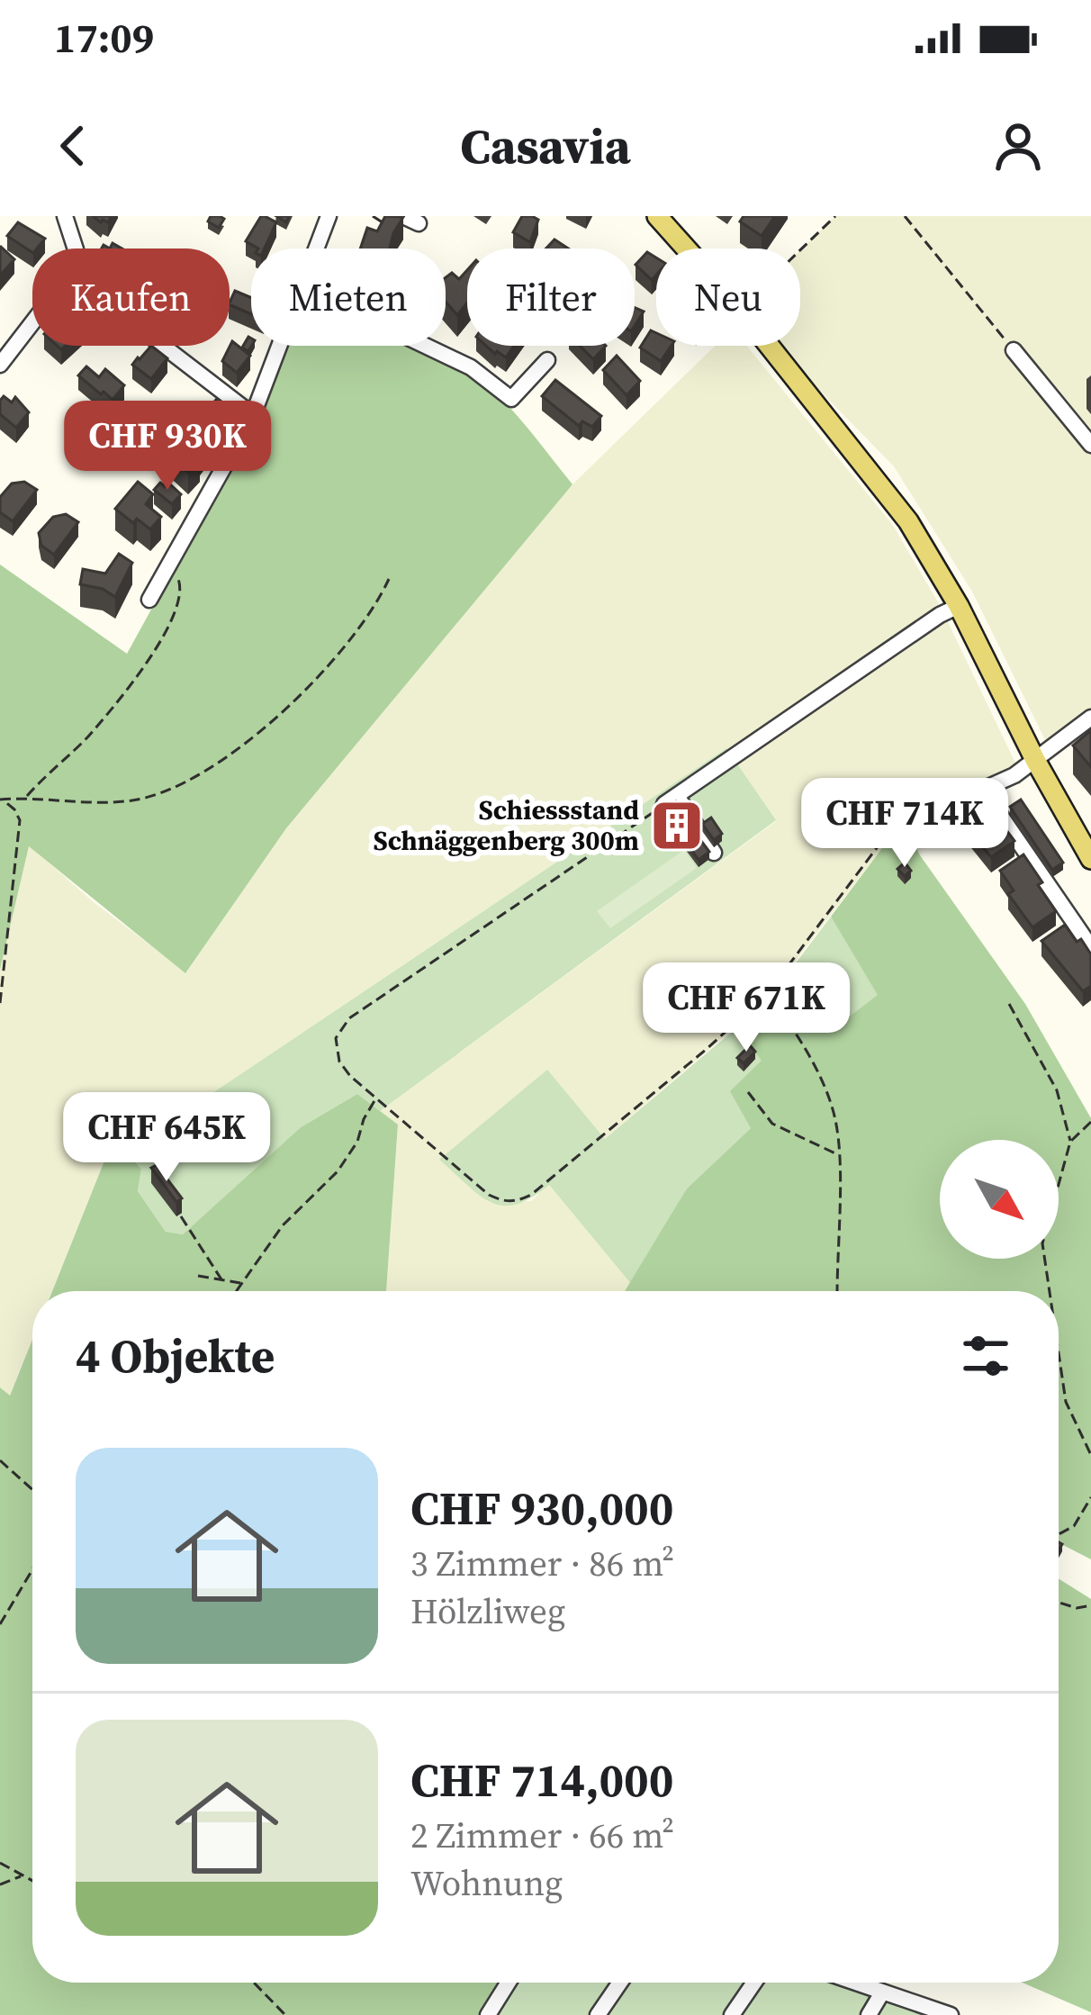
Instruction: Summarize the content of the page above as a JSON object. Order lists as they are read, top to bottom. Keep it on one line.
{"places":{"building":["Schiessstand Schnäggenberg 300m"]},"north":"bottom right","page":{"status":"17:09","header":"Casavia","chip":["Kaufen","Mieten","Filter","Neu"],"price":["CHF 930K","CHF 714K","CHF 671K","CHF 645K"],"heading":"4 Objekte","list":[{"name":"CHF 930,000","note":"3 Zimmer · 86 m² · Hölzliweg"},{"name":"CHF 714,000","note":"2 Zimmer · 66 m² · Wohnung"}]}}
